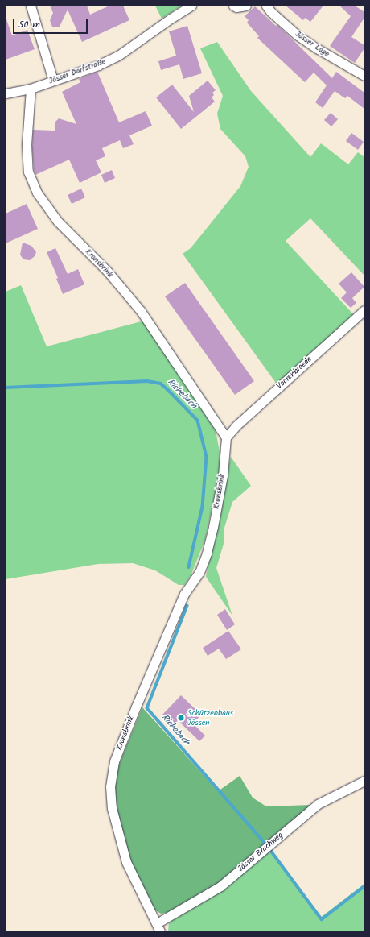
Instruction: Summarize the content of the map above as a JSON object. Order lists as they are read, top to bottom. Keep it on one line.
{"streets":{"street":["Jösser Loge","Jösser Dorfstraße","Kronsbrink","Voorenbreede","Jösser Bruchweg"]},"crossings":[["Jösser Dorfstraße","Kronsbrink"],["Kronsbrink","Voorenbreede"],["Kronsbrink","Jösser Bruchweg"]],"water":["Riehebach"],"places":["Schützenhaus Jössen"],"scale_bar":"50 m"}
